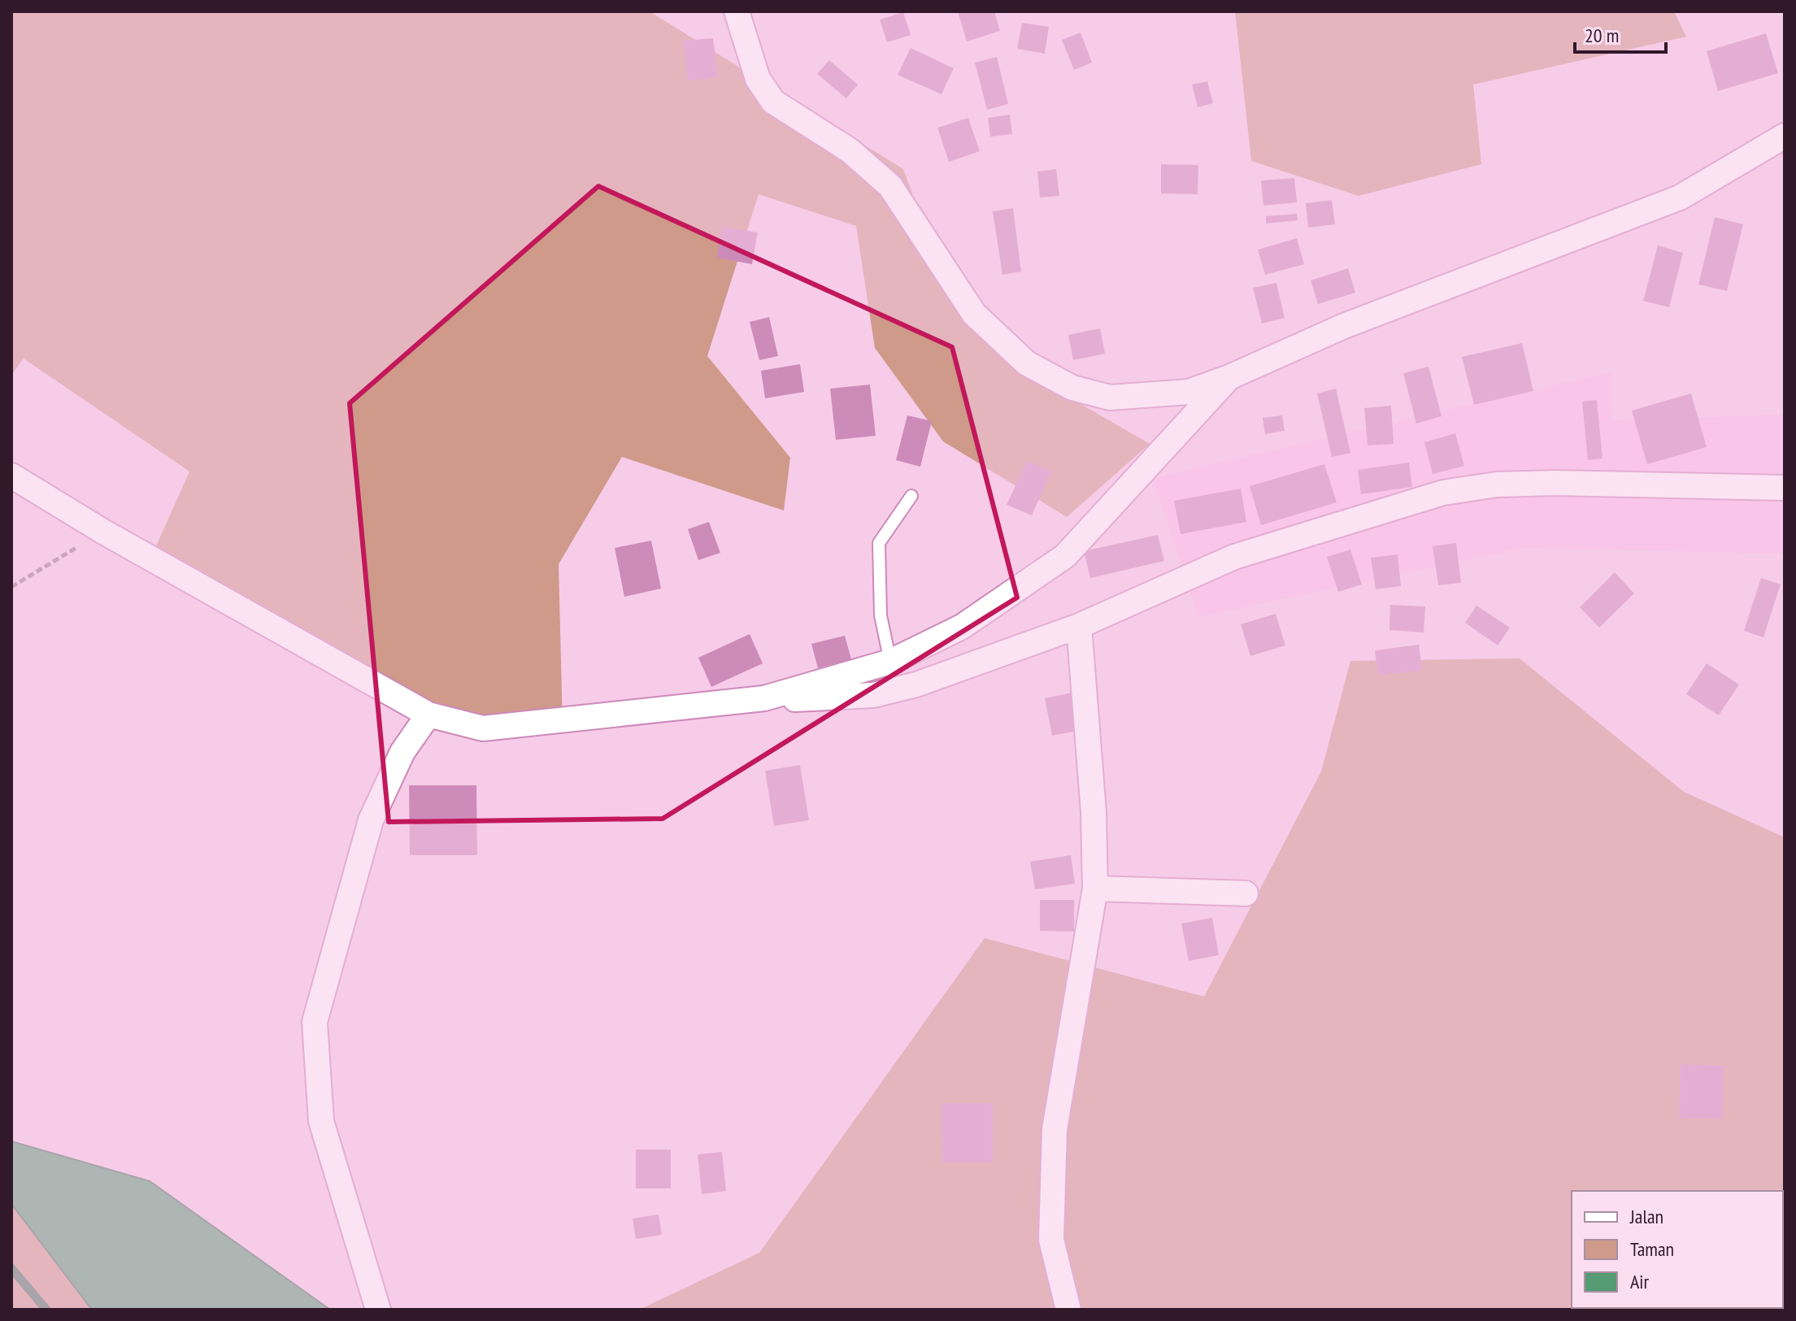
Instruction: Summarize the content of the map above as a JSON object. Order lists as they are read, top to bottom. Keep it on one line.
{"legend":["Jalan","Taman","Air"],"scale_bar":"20 m"}
